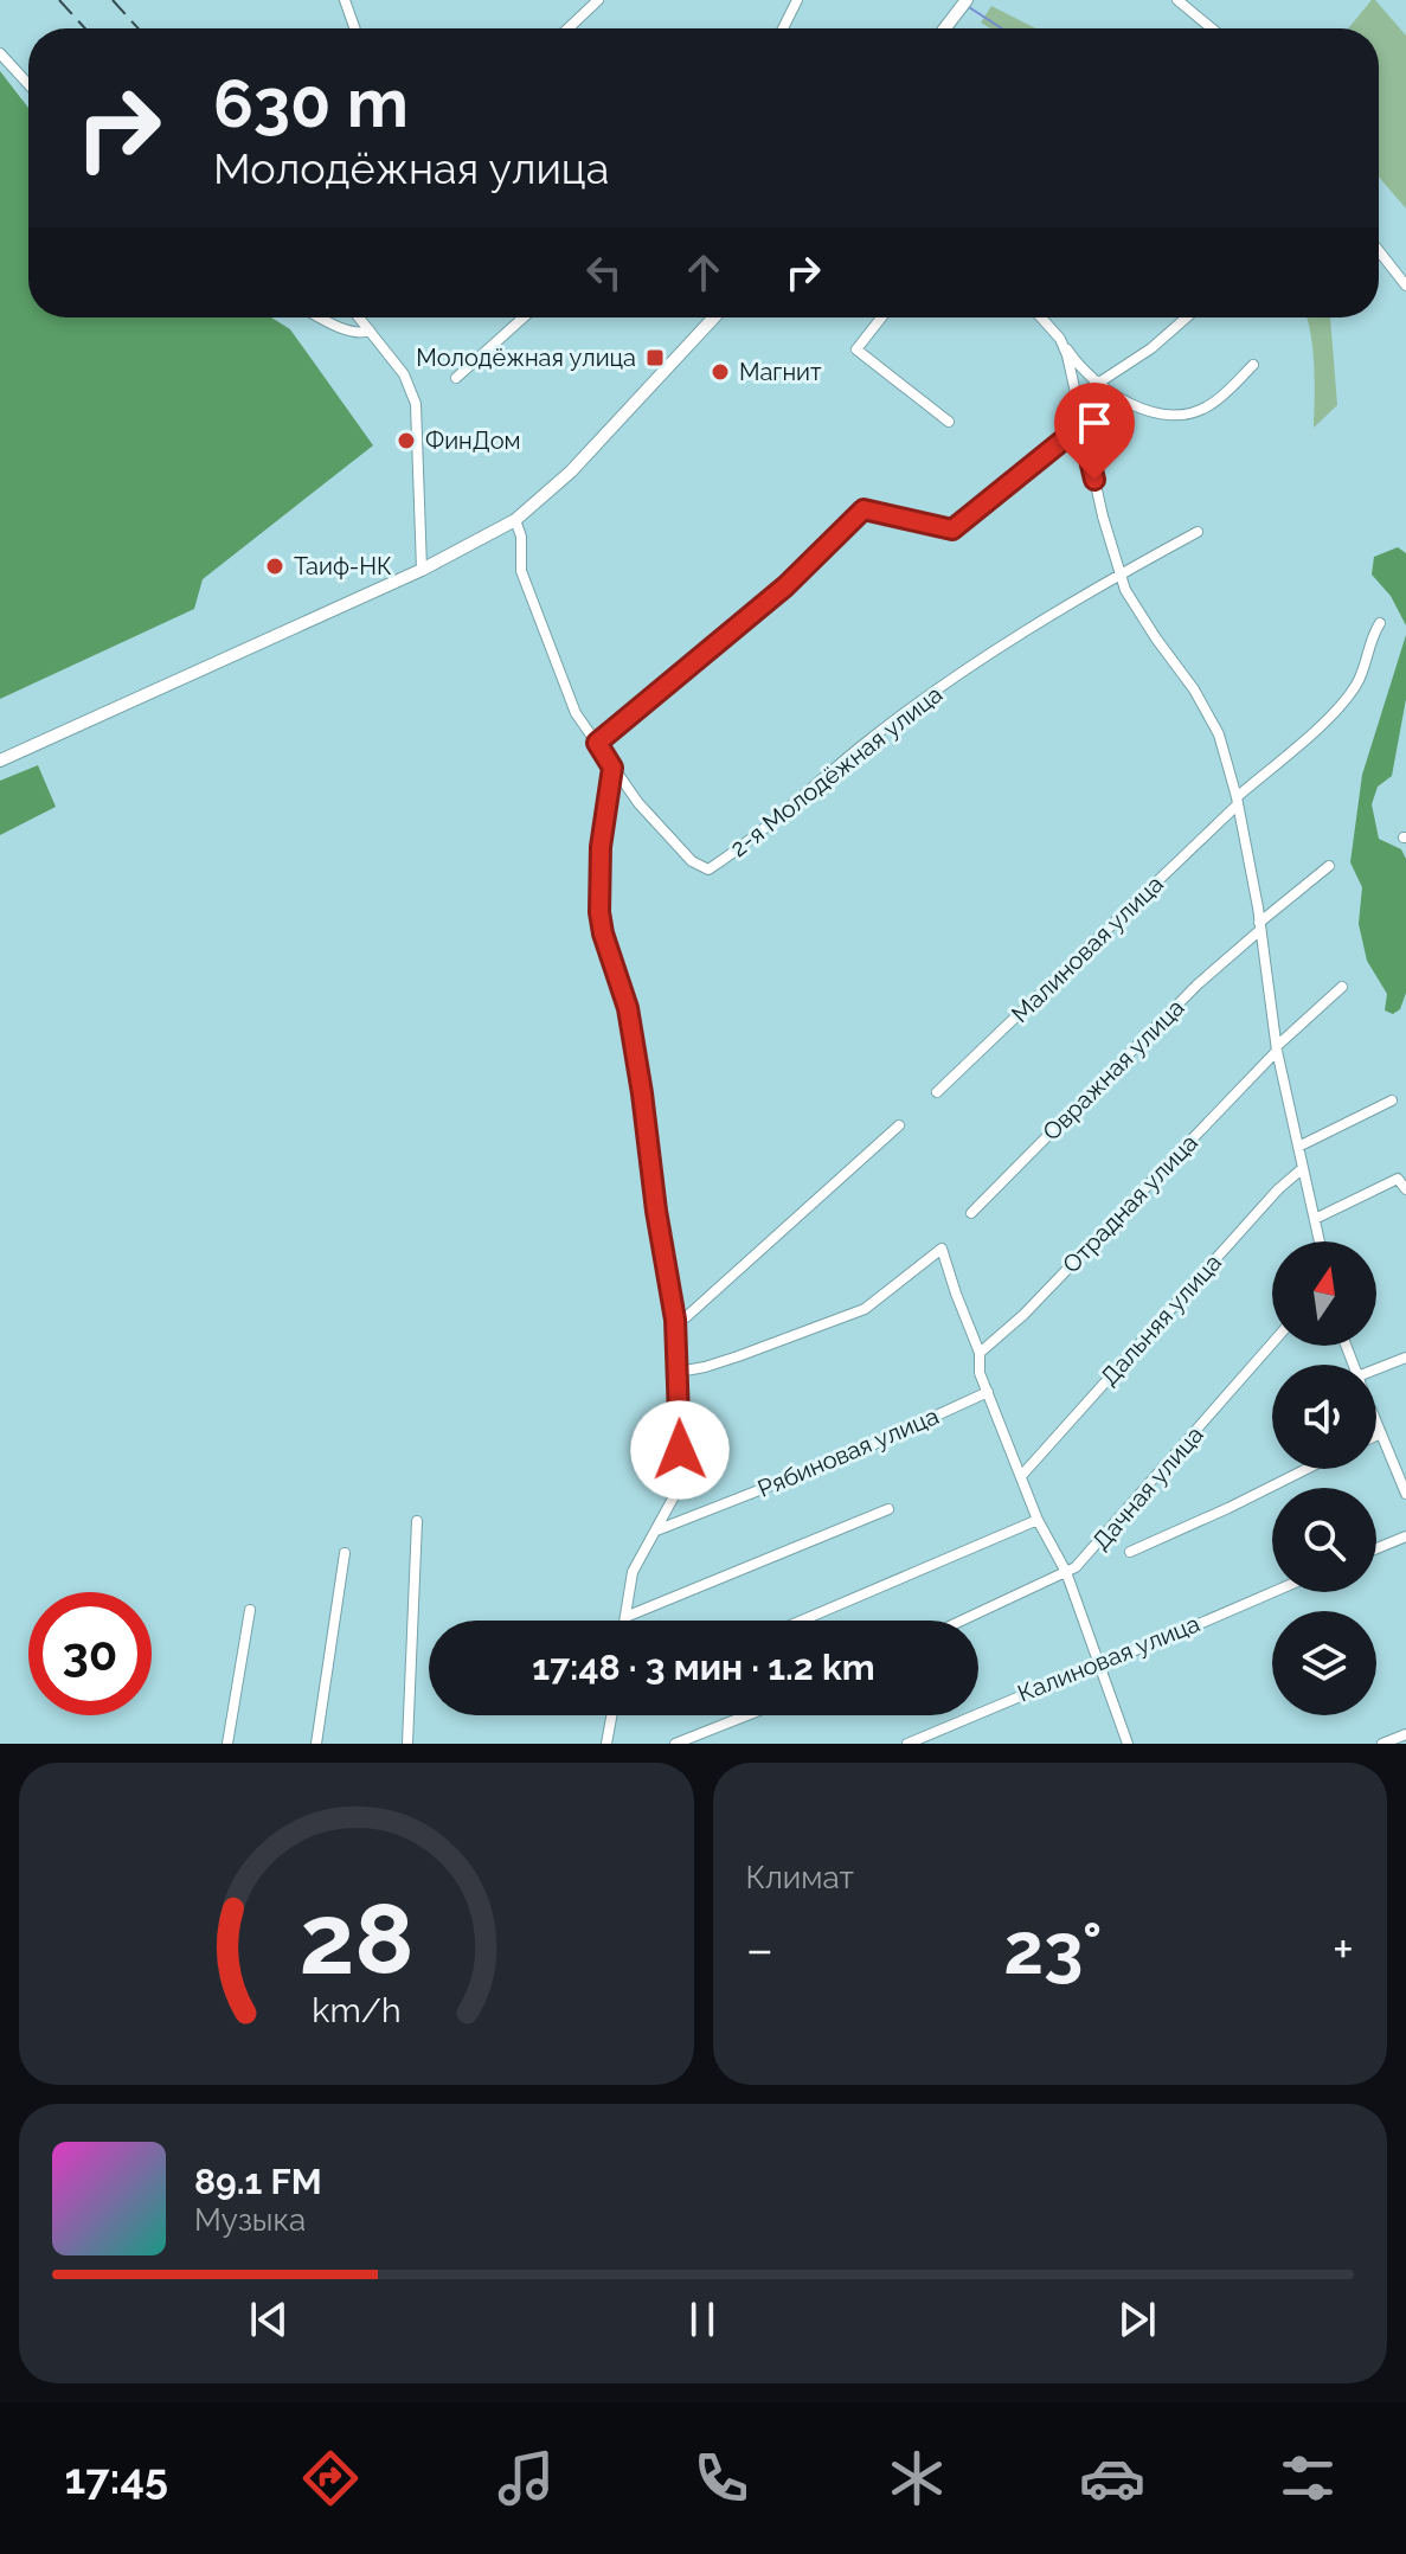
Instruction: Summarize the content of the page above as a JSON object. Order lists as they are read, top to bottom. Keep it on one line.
{"streets":{"street":["2-я Молодёжная улица","Малиновая улица","Овражная улица","Отрадная улица","Дальняя улица","Рябиновая улица","Дачная улица","Калиновая улица"]},"places":{"transit":["Молодёжная улица"],"other":["Магнит","ФинДом","Таиф-НК"]},"north":"top","page":{"turn":["630 m","Молодёжная улица"],"limit":"30","trip":"17:48 · 3 мин · 1.2 km","tile":"Климат","heat":["−","23°","+"],"song":["89.1 FM","Музыка"],"tabs":"17:45","gauge":["28","km/h"]}}
